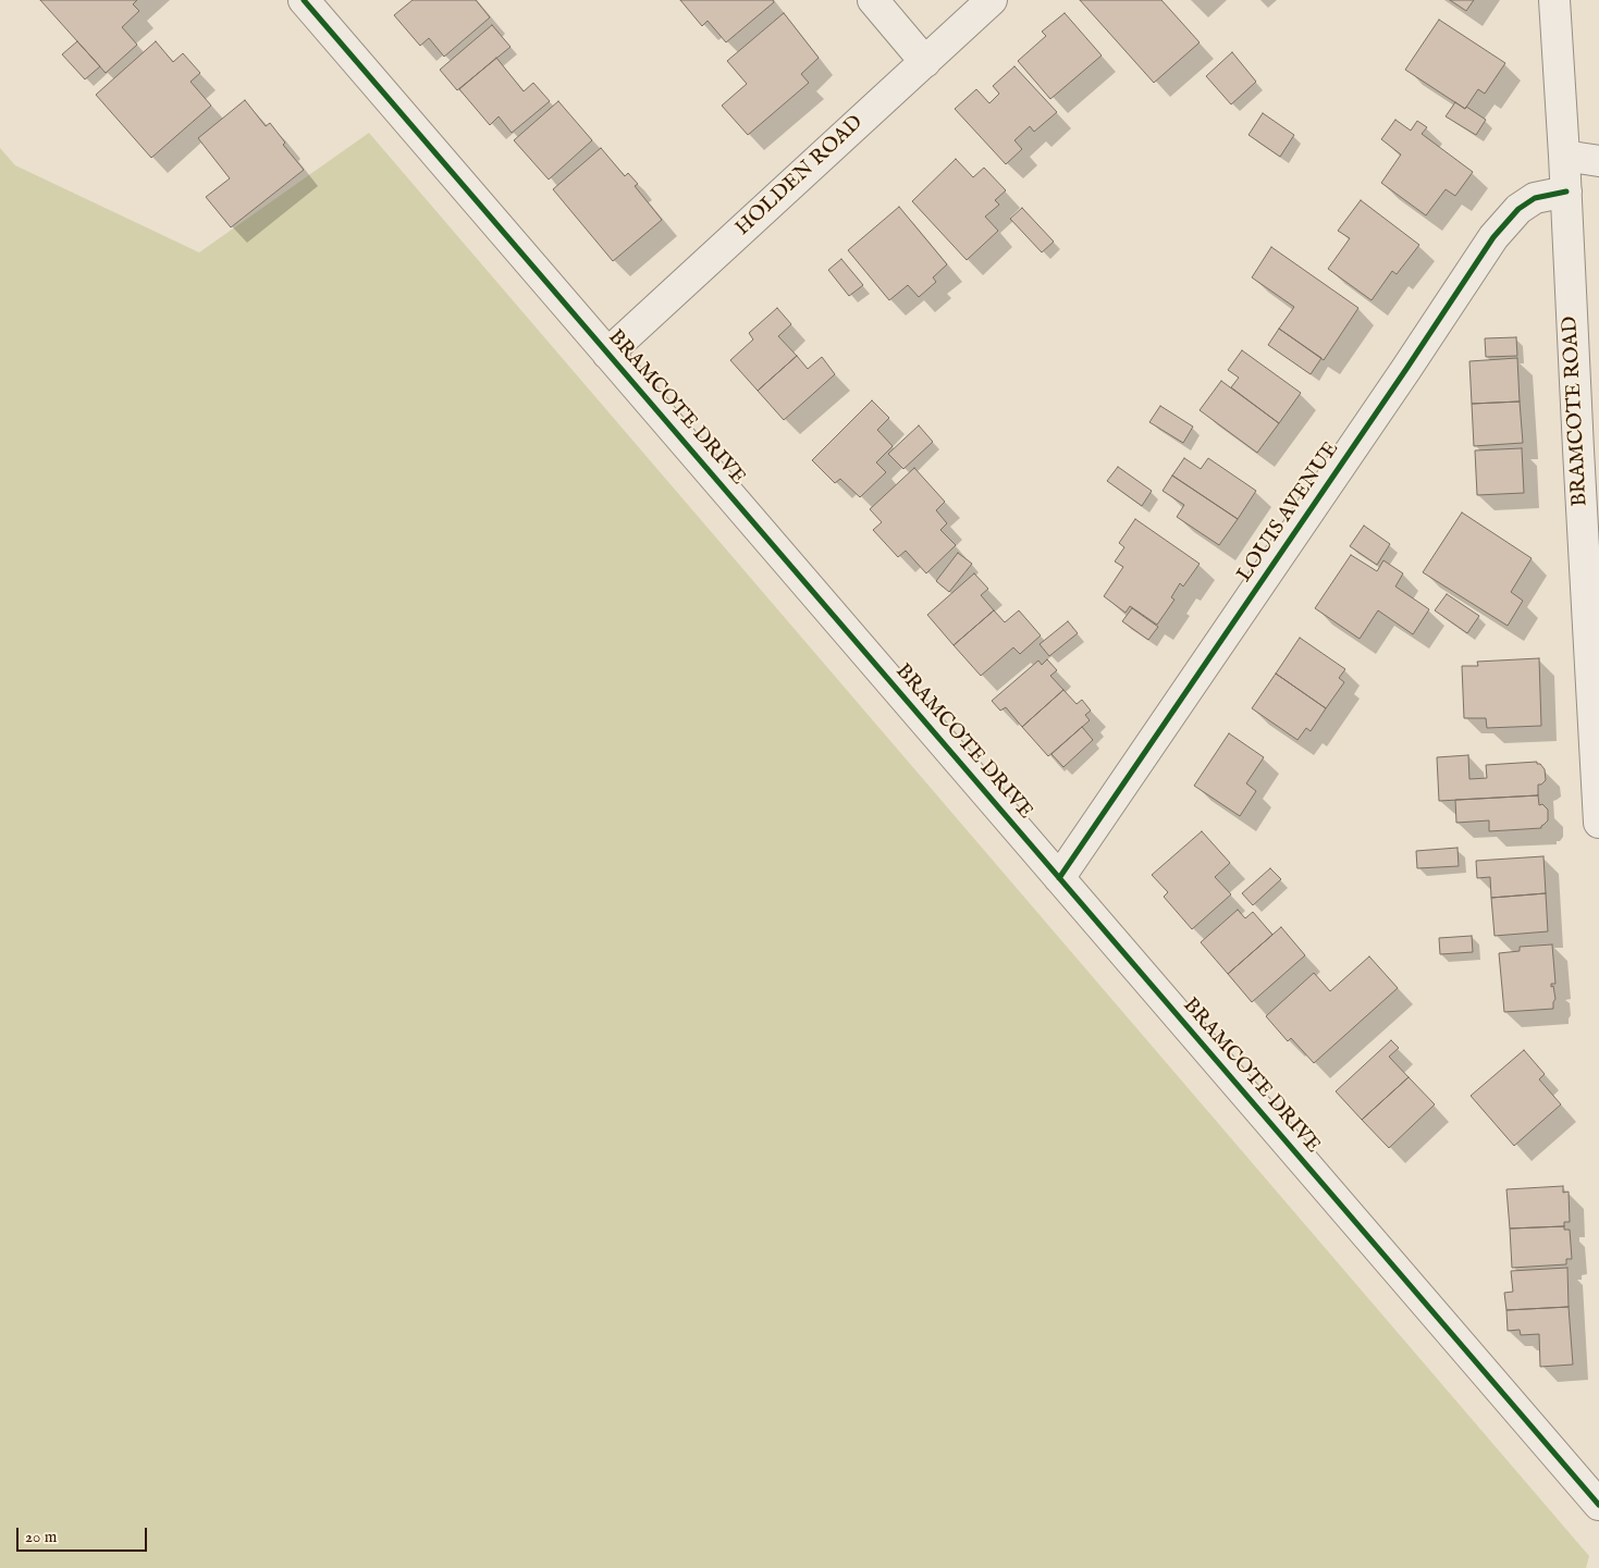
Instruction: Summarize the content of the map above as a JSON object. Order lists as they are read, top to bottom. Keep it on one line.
{"streets":{"street":["HOLDEN ROAD","BRAMCOTE DRIVE","BRAMCOTE ROAD","LOUIS AVENUE"]},"crossings":[["HOLDEN ROAD","BRAMCOTE DRIVE"],["BRAMCOTE DRIVE","LOUIS AVENUE"],["BRAMCOTE ROAD","LOUIS AVENUE"]],"scale_bar":"20 m"}
